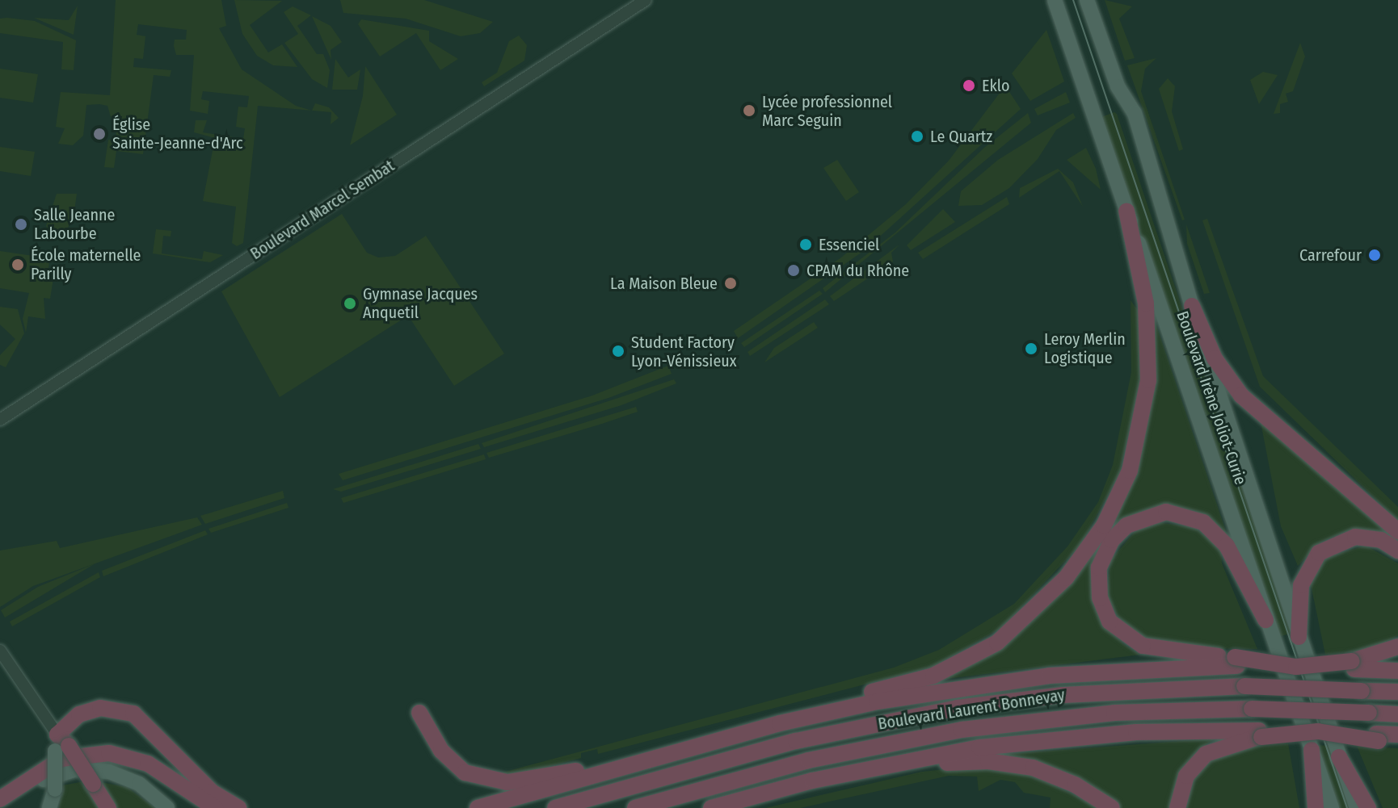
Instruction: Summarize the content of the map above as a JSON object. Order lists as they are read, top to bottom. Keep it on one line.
{"streets":{"highway":["Boulevard Laurent Bonnevay"],"main road":["Boulevard Irène Joliot-Curie"],"street":["Boulevard Marcel Sembat"]},"places":["Eklo","Lycée professionnel Marc Seguin","Église Sainte-Jeanne-d'Arc","Le Quartz","Salle Jeanne Labourbe","Essenciel","Carrefour","École maternelle Parilly","CPAM du Rhône","La Maison Bleue","Gymnase Jacques Anquetil","Leroy Merlin Logistique","Student Factory Lyon-Vénissieux"]}
